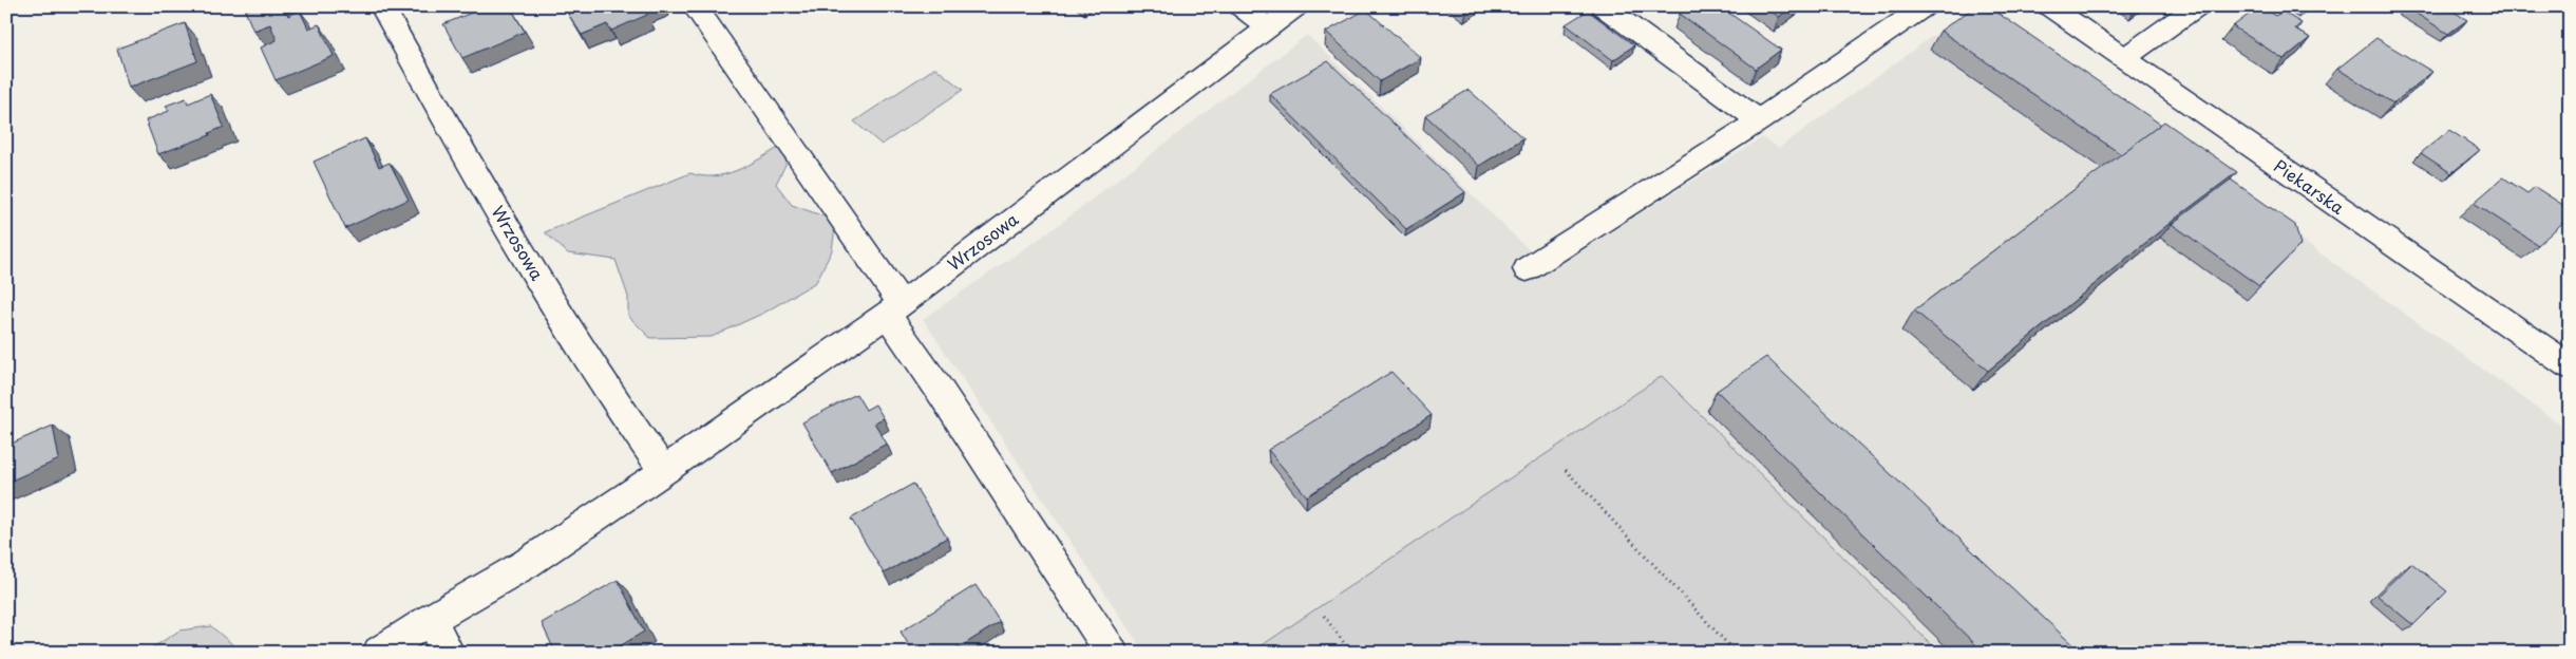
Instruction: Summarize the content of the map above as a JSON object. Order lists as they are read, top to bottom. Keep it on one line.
{"streets":{"street":["Piekarska","Wrzosowa"]}}
